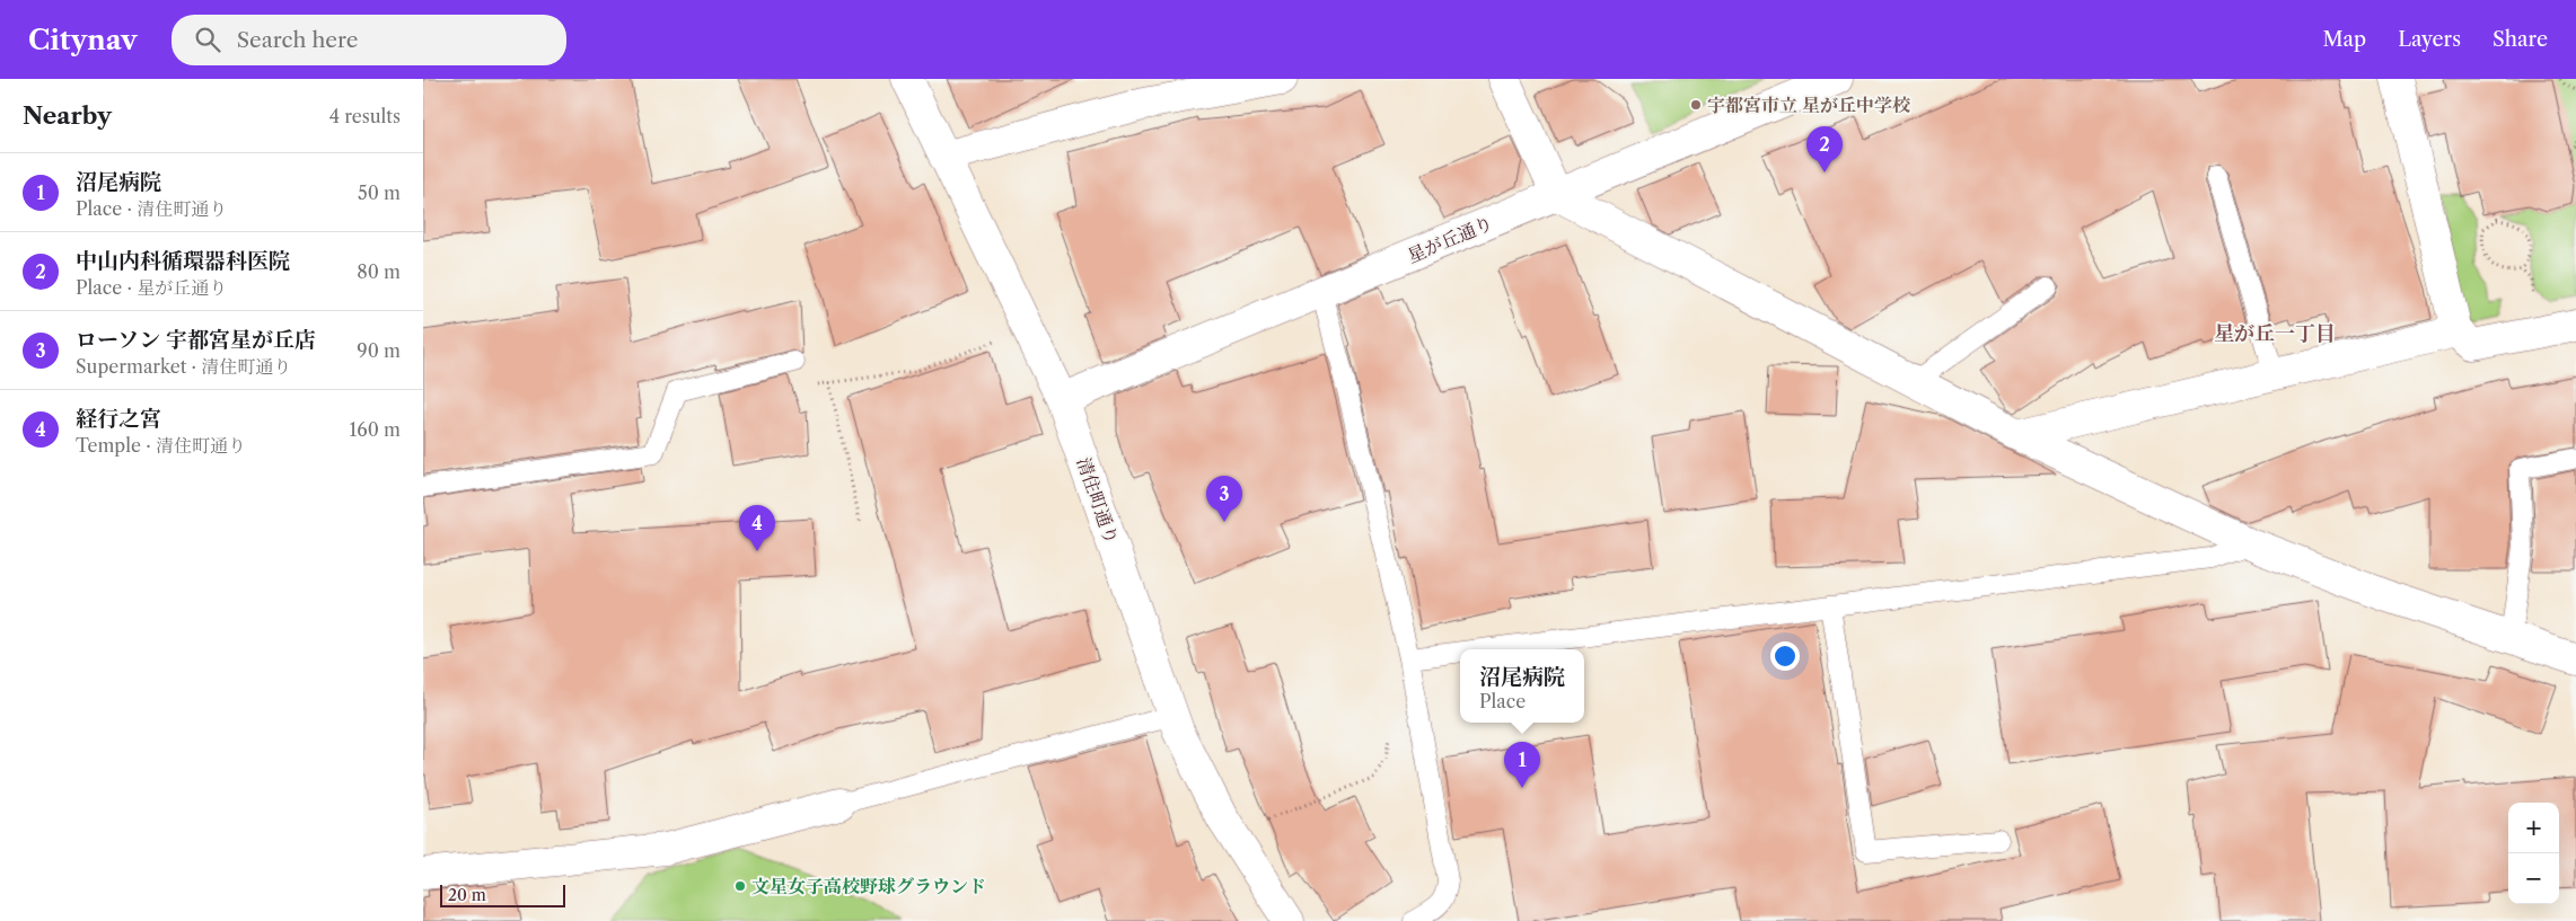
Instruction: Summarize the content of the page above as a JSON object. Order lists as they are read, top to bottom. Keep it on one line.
{"streets":{"street":["星が丘通り","清住町通り"]},"crossings":[["星が丘通り","清住町通り"]],"districts":["星が丘一丁目"],"places":["宇都宮市立 星が丘中学校","文星女子高校野球グラウンド"],"scale_bar":"20 m","page":{"header":"Citynav","search":"Search here","nav":["Map","Layers","Share"],"heading":["Nearby","4 results"],"pins":["2","3","4","1"],"list":[{"mark":"1","name":"沼尾病院","note":"Place · 清住町通り","value":"50 m"},{"mark":"2","name":"中山内科循環器科医院","note":"Place · 星が丘通り","value":"80 m"},{"mark":"3","name":"ローソン 宇都宮星が丘店","note":"Supermarket · 清住町通り","value":"90 m"},{"mark":"4","name":"経行之宮","note":"Temple · 清住町通り","value":"160 m"}],"popup":["沼尾病院","Place"],"map_buttons":["+","−"],"scale":"20 m"}}
